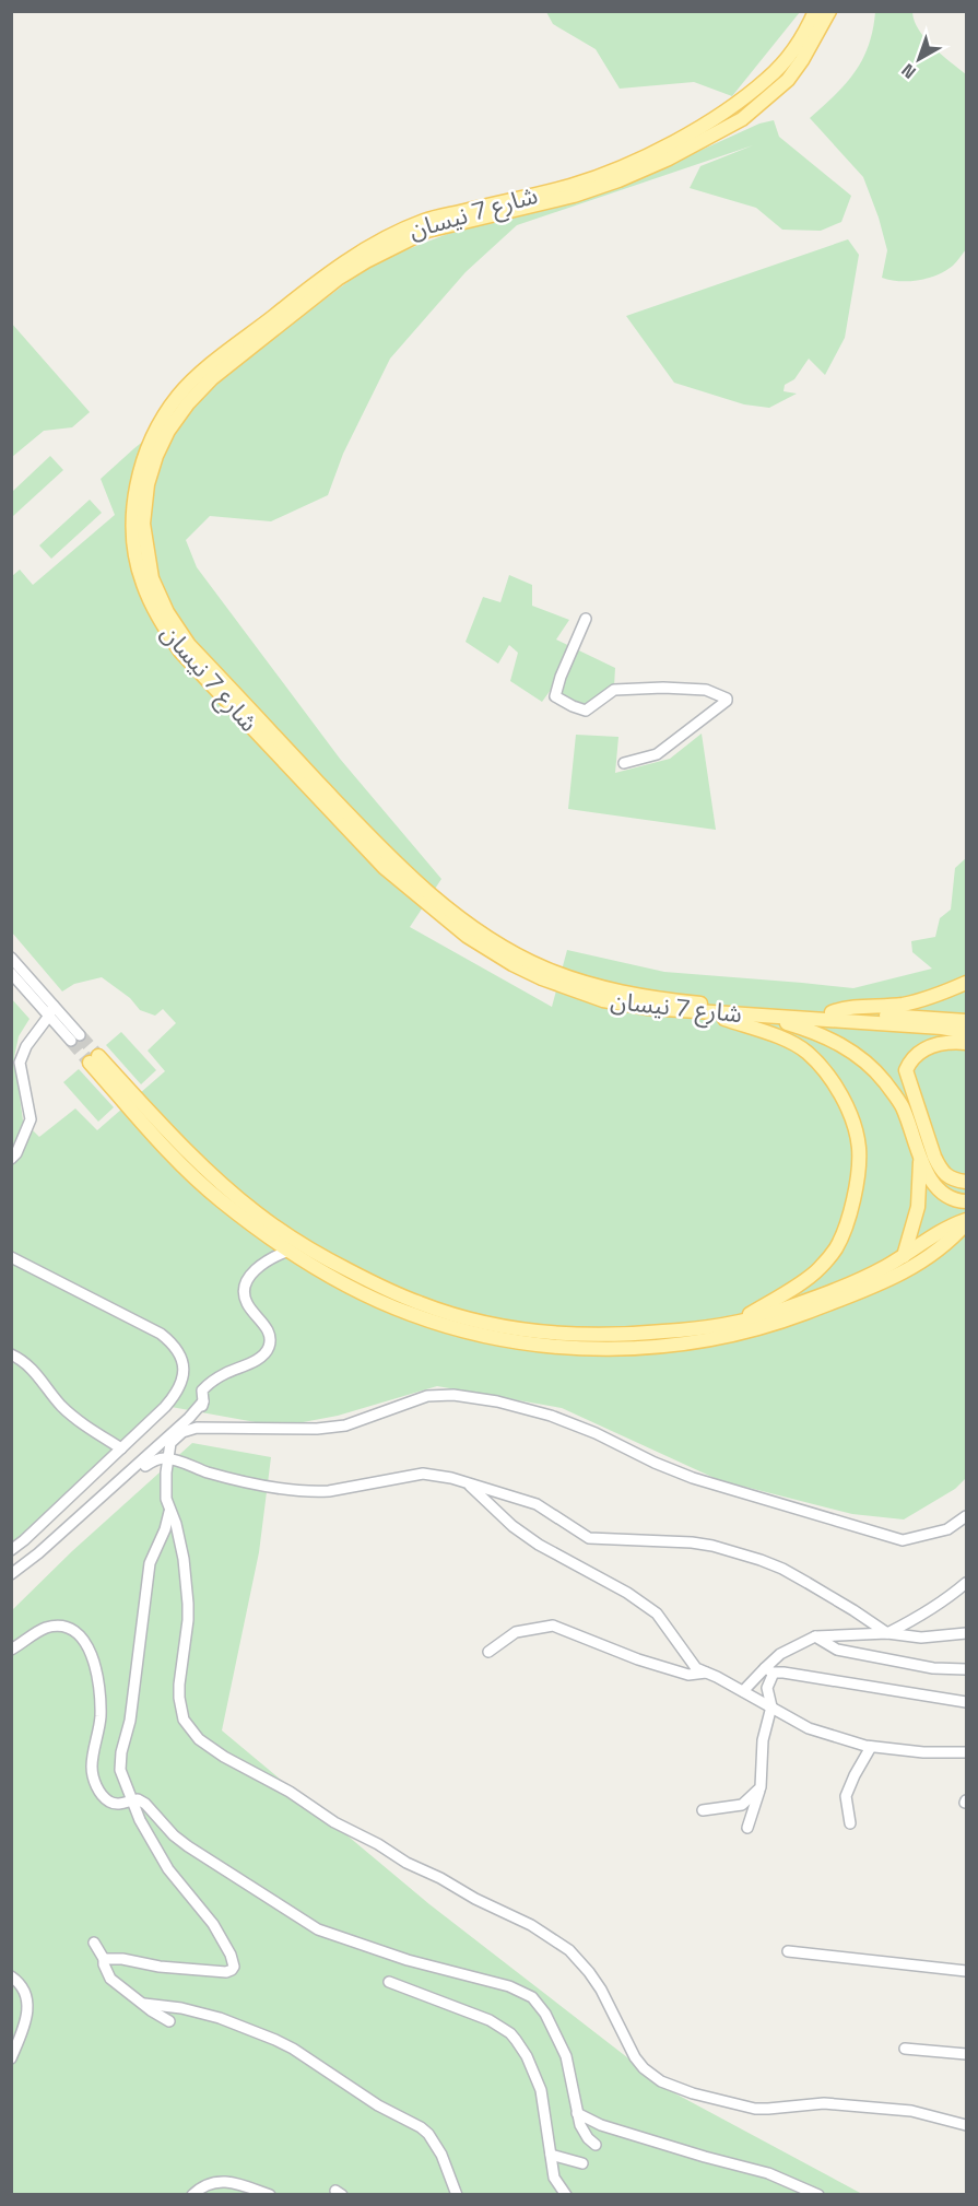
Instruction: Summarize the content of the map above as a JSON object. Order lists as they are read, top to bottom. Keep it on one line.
{"streets":{"main road":["شارع 7 نيسان"]},"north":"bottom left"}
